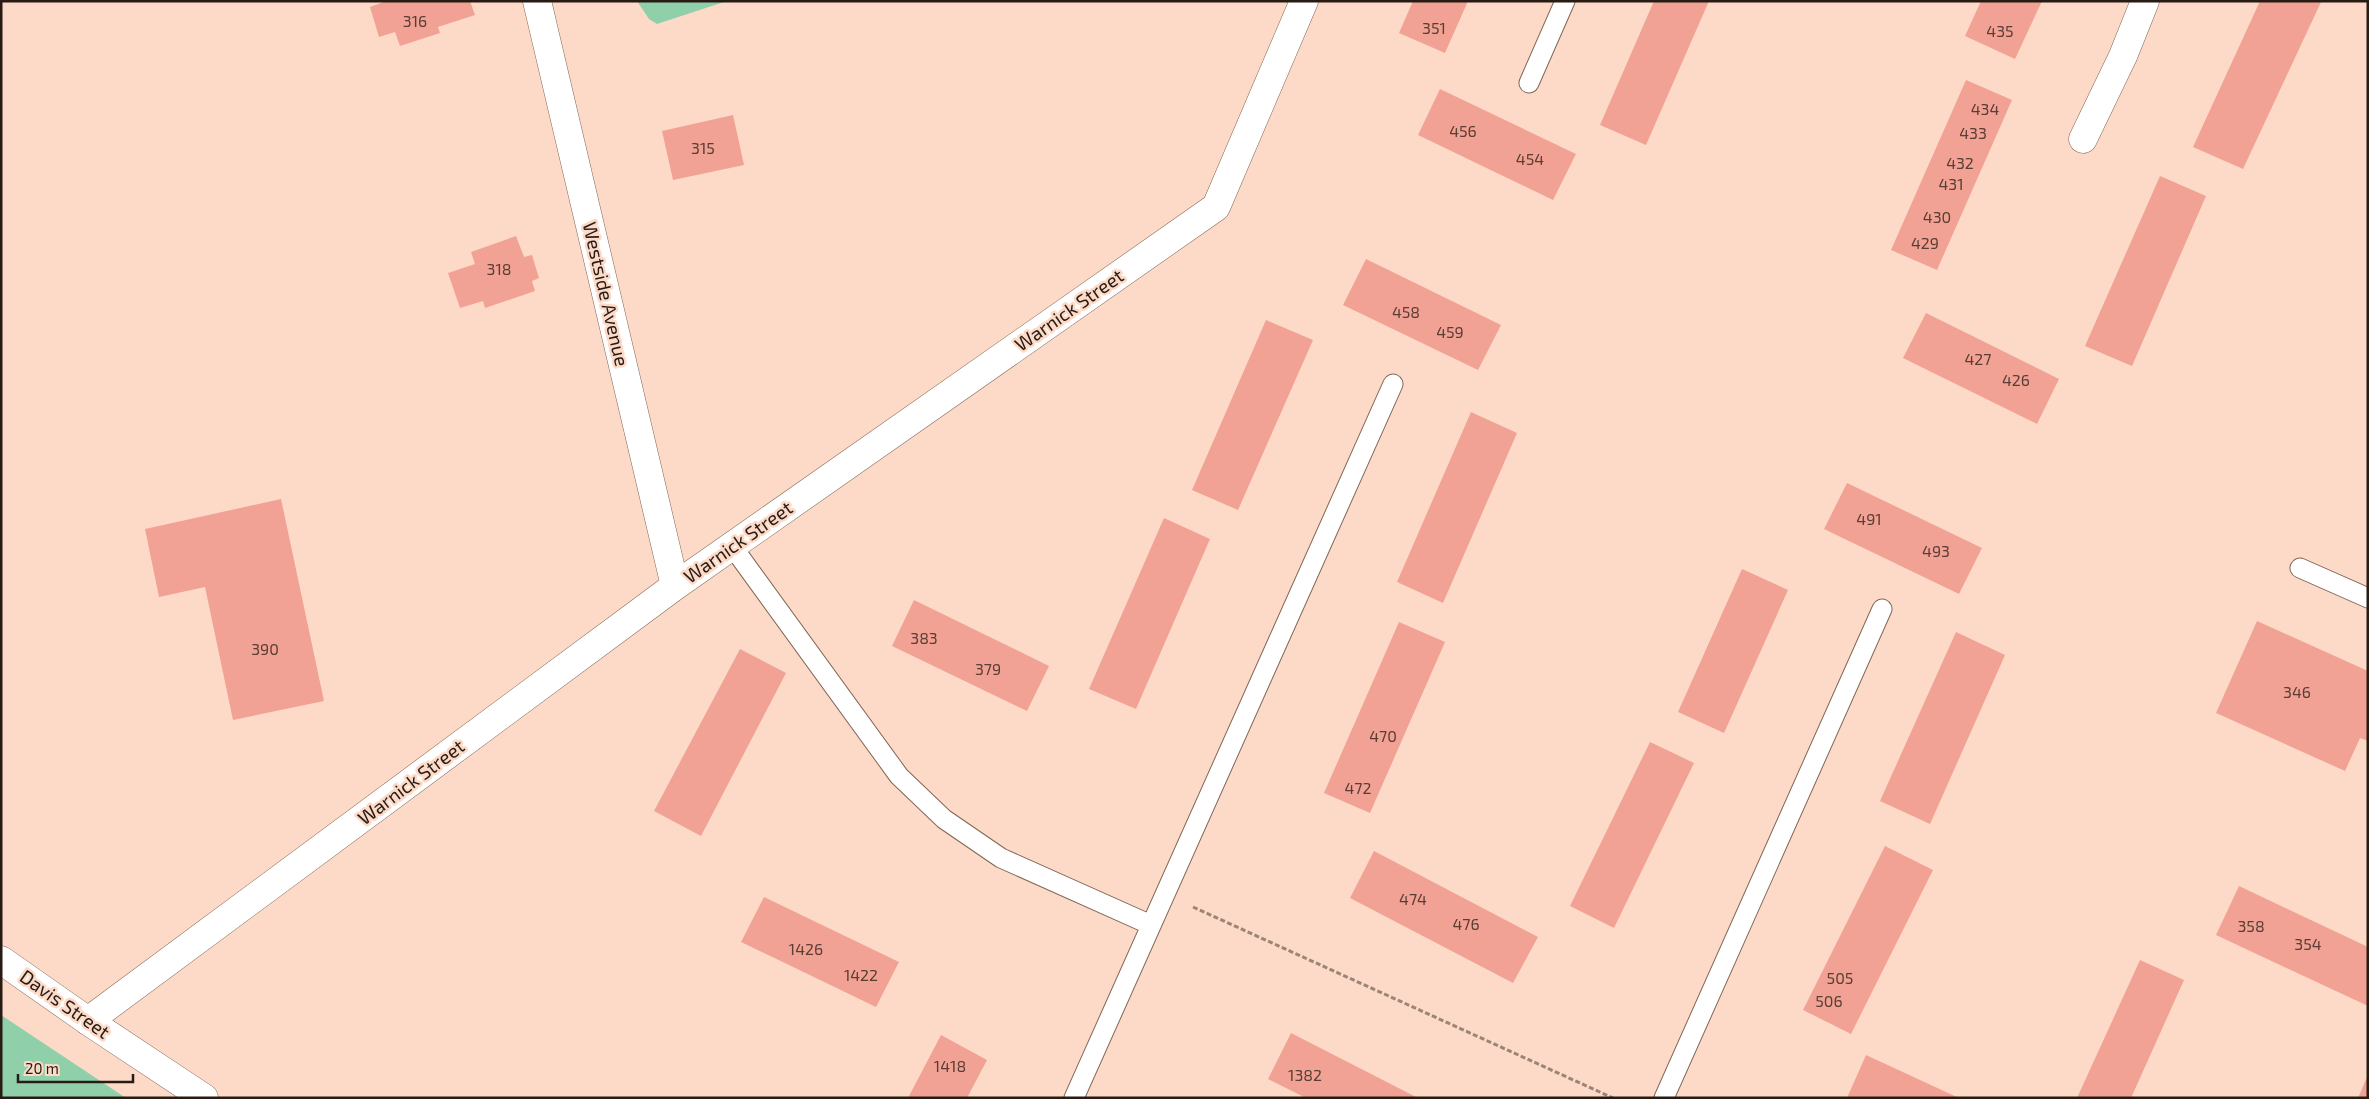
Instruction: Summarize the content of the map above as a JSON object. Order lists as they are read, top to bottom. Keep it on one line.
{"streets":{"street":["Westside Avenue","Warnick Street","Davis Street"]},"crossings":[["Westside Avenue","Warnick Street"],["Warnick Street","Davis Street"]],"house_numbers":["316","351","435","434","456","433","315","454","432","431","430","429","318","458","459","427","426","491","493","383","390","379","346","470","472","474","476","358","354","1426","1422","505","506","1418","1382"],"scale_bar":"20 m"}
